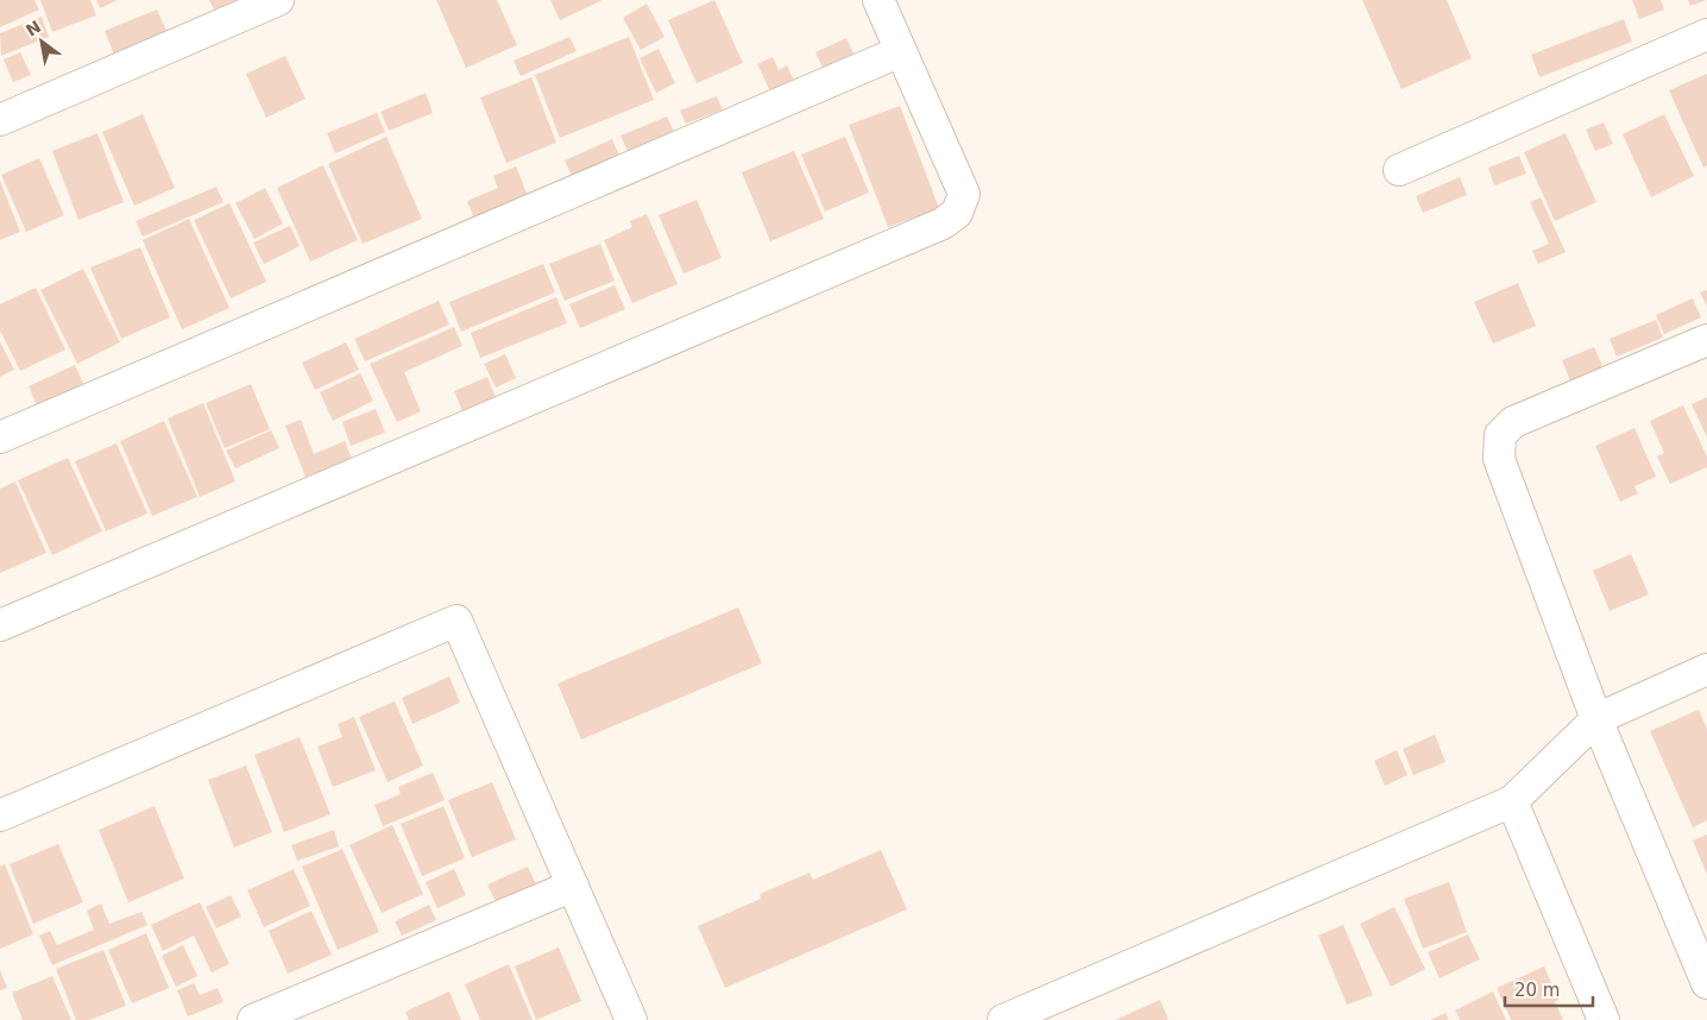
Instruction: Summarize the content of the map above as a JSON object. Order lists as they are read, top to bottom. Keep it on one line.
{"scale_bar":"20 m","north":"top left"}
